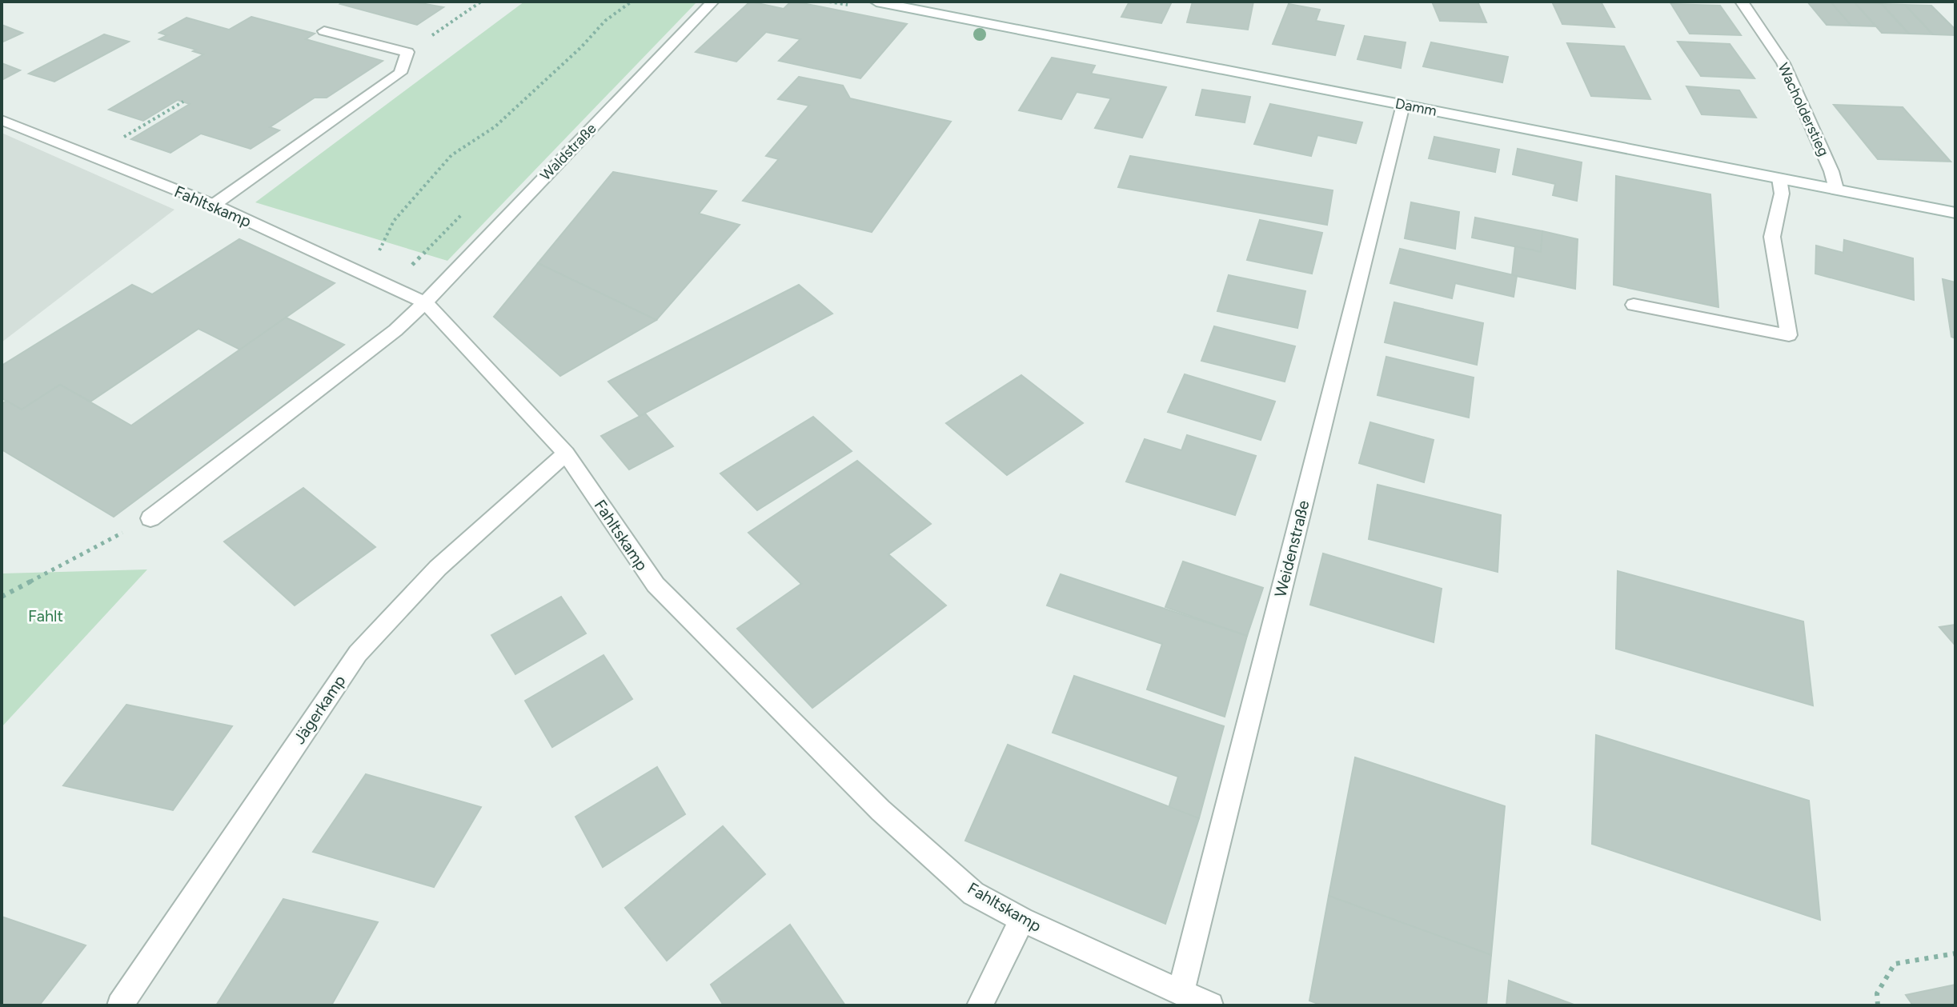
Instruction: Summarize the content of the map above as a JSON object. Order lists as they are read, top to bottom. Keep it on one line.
{"streets":{"street":["Damm","Wacholderstieg","Waldstraße","Fahltskamp","Weidenstraße","Jägerkamp"]},"crossings":[["Damm","Wacholderstieg"],["Damm","Weidenstraße"],["Waldstraße","Fahltskamp"],["Fahltskamp","Weidenstraße"],["Fahltskamp","Jägerkamp"]],"parks":["Fahlt"]}
